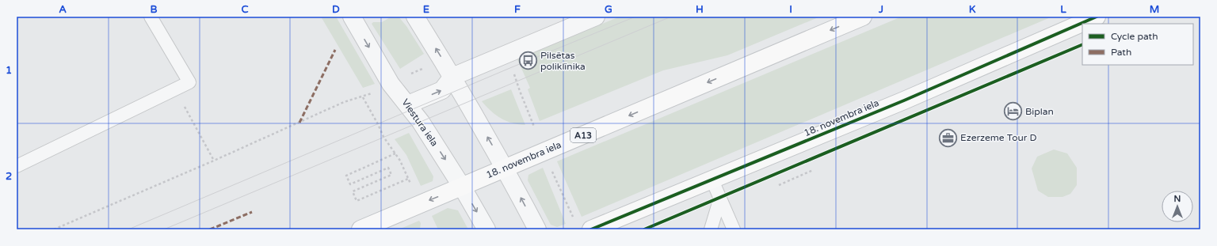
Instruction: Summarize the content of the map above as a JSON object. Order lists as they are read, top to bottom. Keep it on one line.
{"streets":{"main road":["18. novembra iela","A13"],"street":["Viestura iela"]},"crossings":[["18. novembra iela","Viestura iela"]],"places":{"bus stop":["Pilsētas poliklīnika"],"hotel":["Biplan"],"office":["Ezerzeme Tour D"]},"legend":["Cycle path","Path"],"north":"top","grid":{"columns":["A","B","C","D","E","F","G","H","I","J","K","L","M"],"rows":["1","2"]}}
